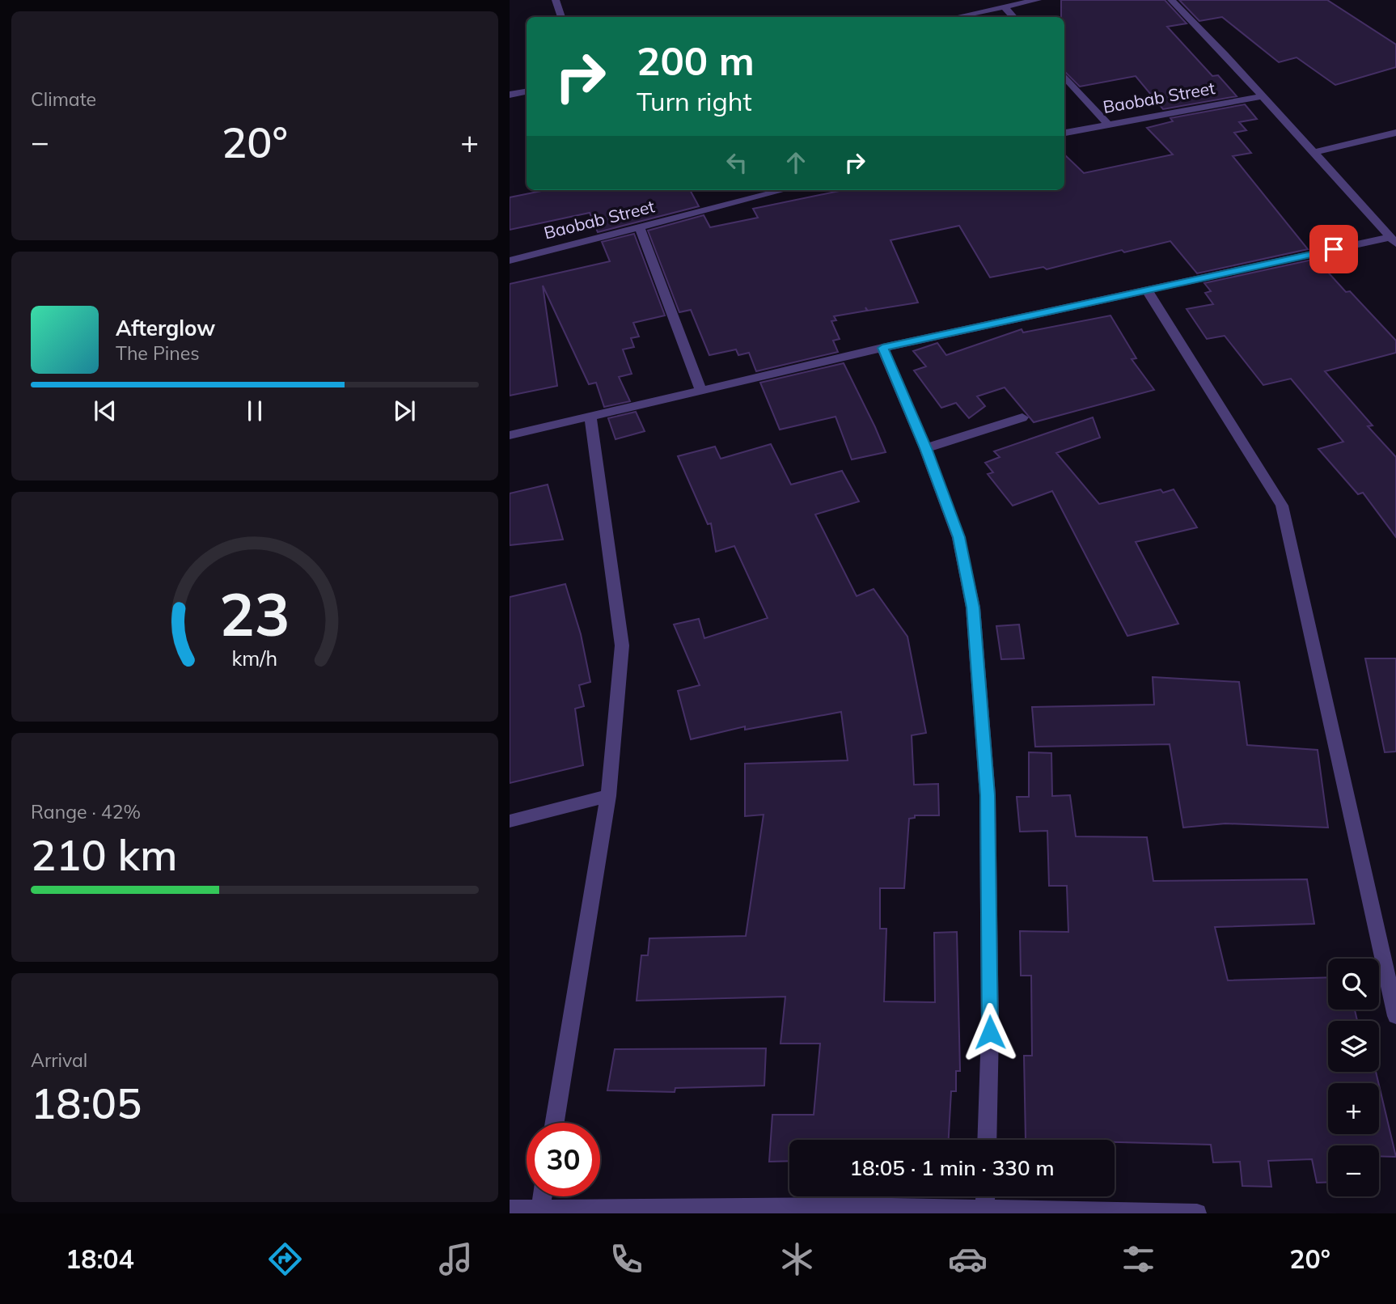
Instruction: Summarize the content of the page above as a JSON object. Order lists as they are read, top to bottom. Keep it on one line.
{"streets":{"street":["Baobab Street"]},"page":{"tile":["Climate",["Range · 42%","210 km"],["Arrival","18:05"]],"turn":["200 m","Turn right"],"heat":["−","20°","+"],"song":["Afterglow","The Pines"],"map_buttons":["+","−"],"limit":"30","trip":"18:05 · 1 min · 330 m","tabs":["18:04","20°"],"gauge":["23","km/h"]}}
